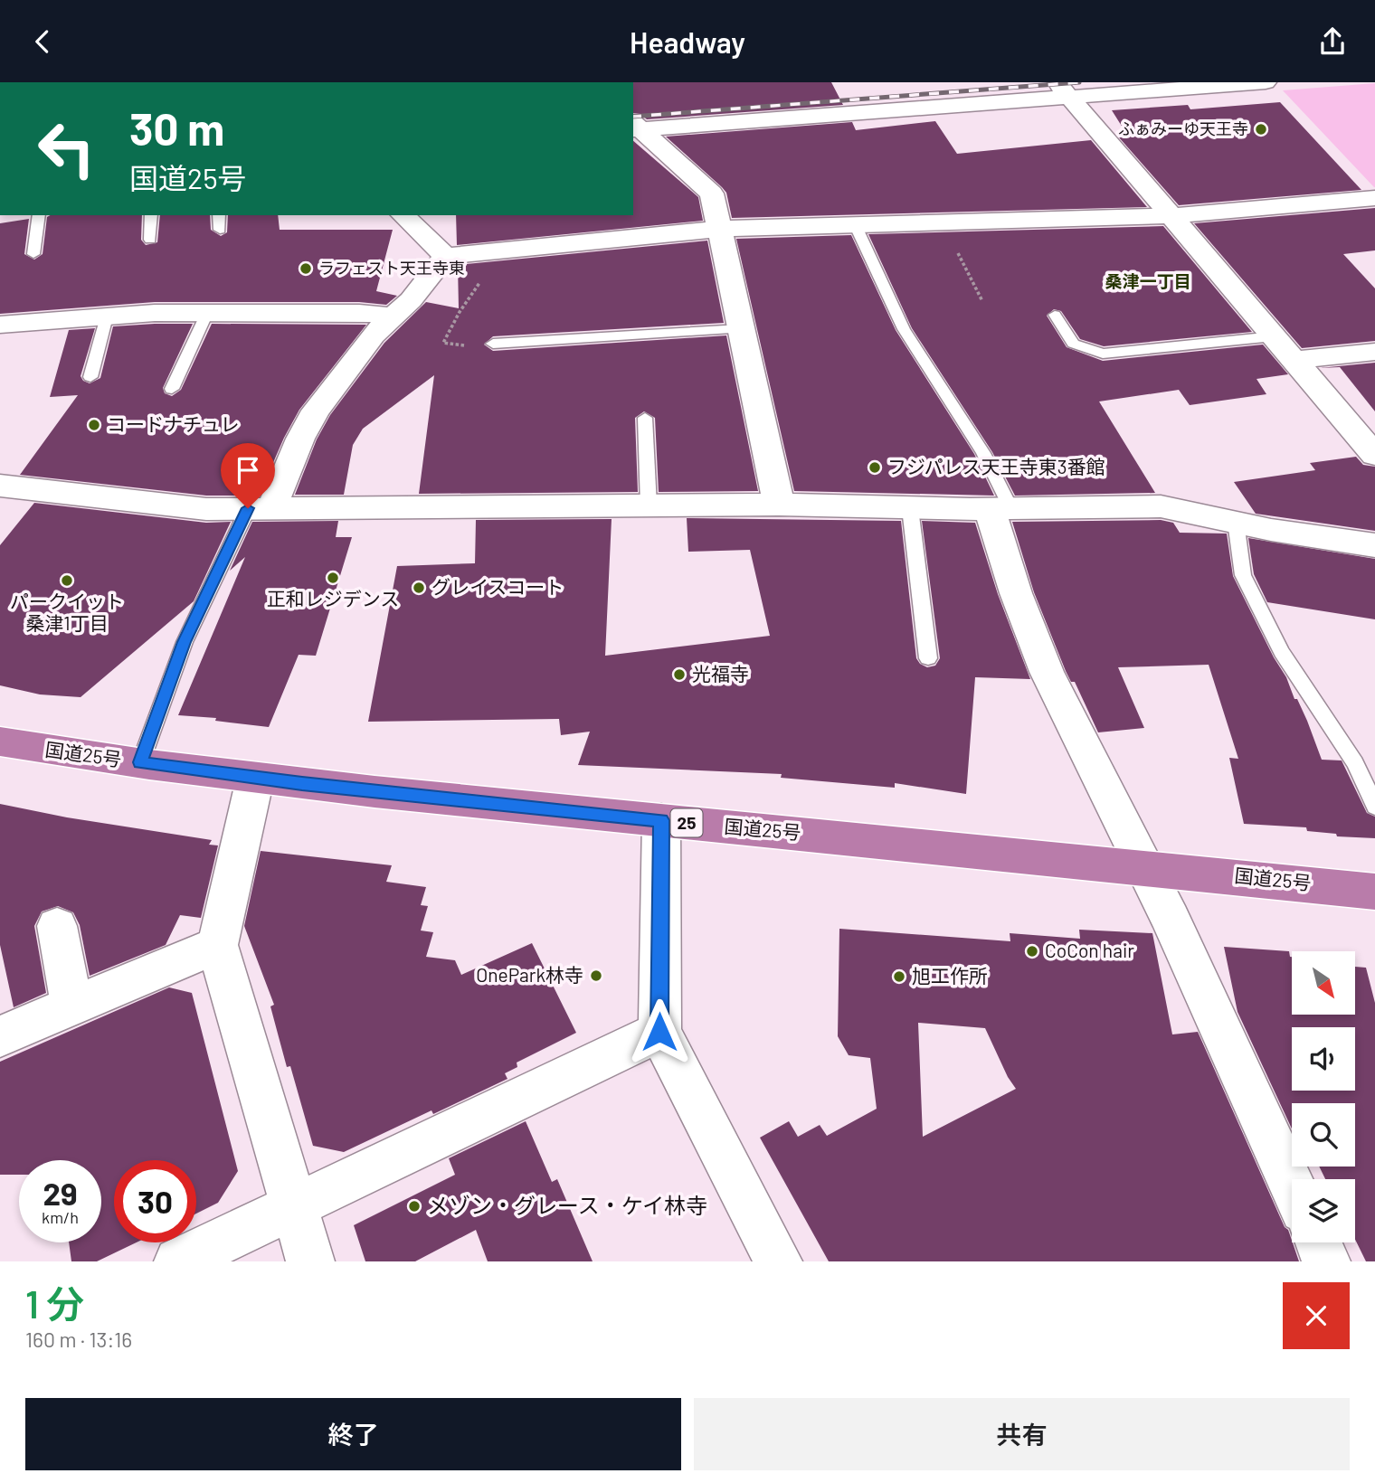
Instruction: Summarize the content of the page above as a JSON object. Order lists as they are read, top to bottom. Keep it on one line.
{"streets":{"highway":["国道25号","25"]},"districts":["桑津一丁目"],"places":["ふぁみーゆ天王寺","ラフェスト天王寺東","コードナチュレ","フジパレス天王寺東3番館","正和レジデンス","パークイット 桑津1丁目","グレイスコート","光福寺","CoCon hair","OnePark林寺","旭工作所","メゾン・グレース・ケイ林寺"],"north":"bottom right","page":{"header":"Headway","turn":["30 m","国道25号"],"speed":"29 km/h","limit":"30","heading":["1 分","160 m · 13:16"],"buttons":["終了","共有"]}}
